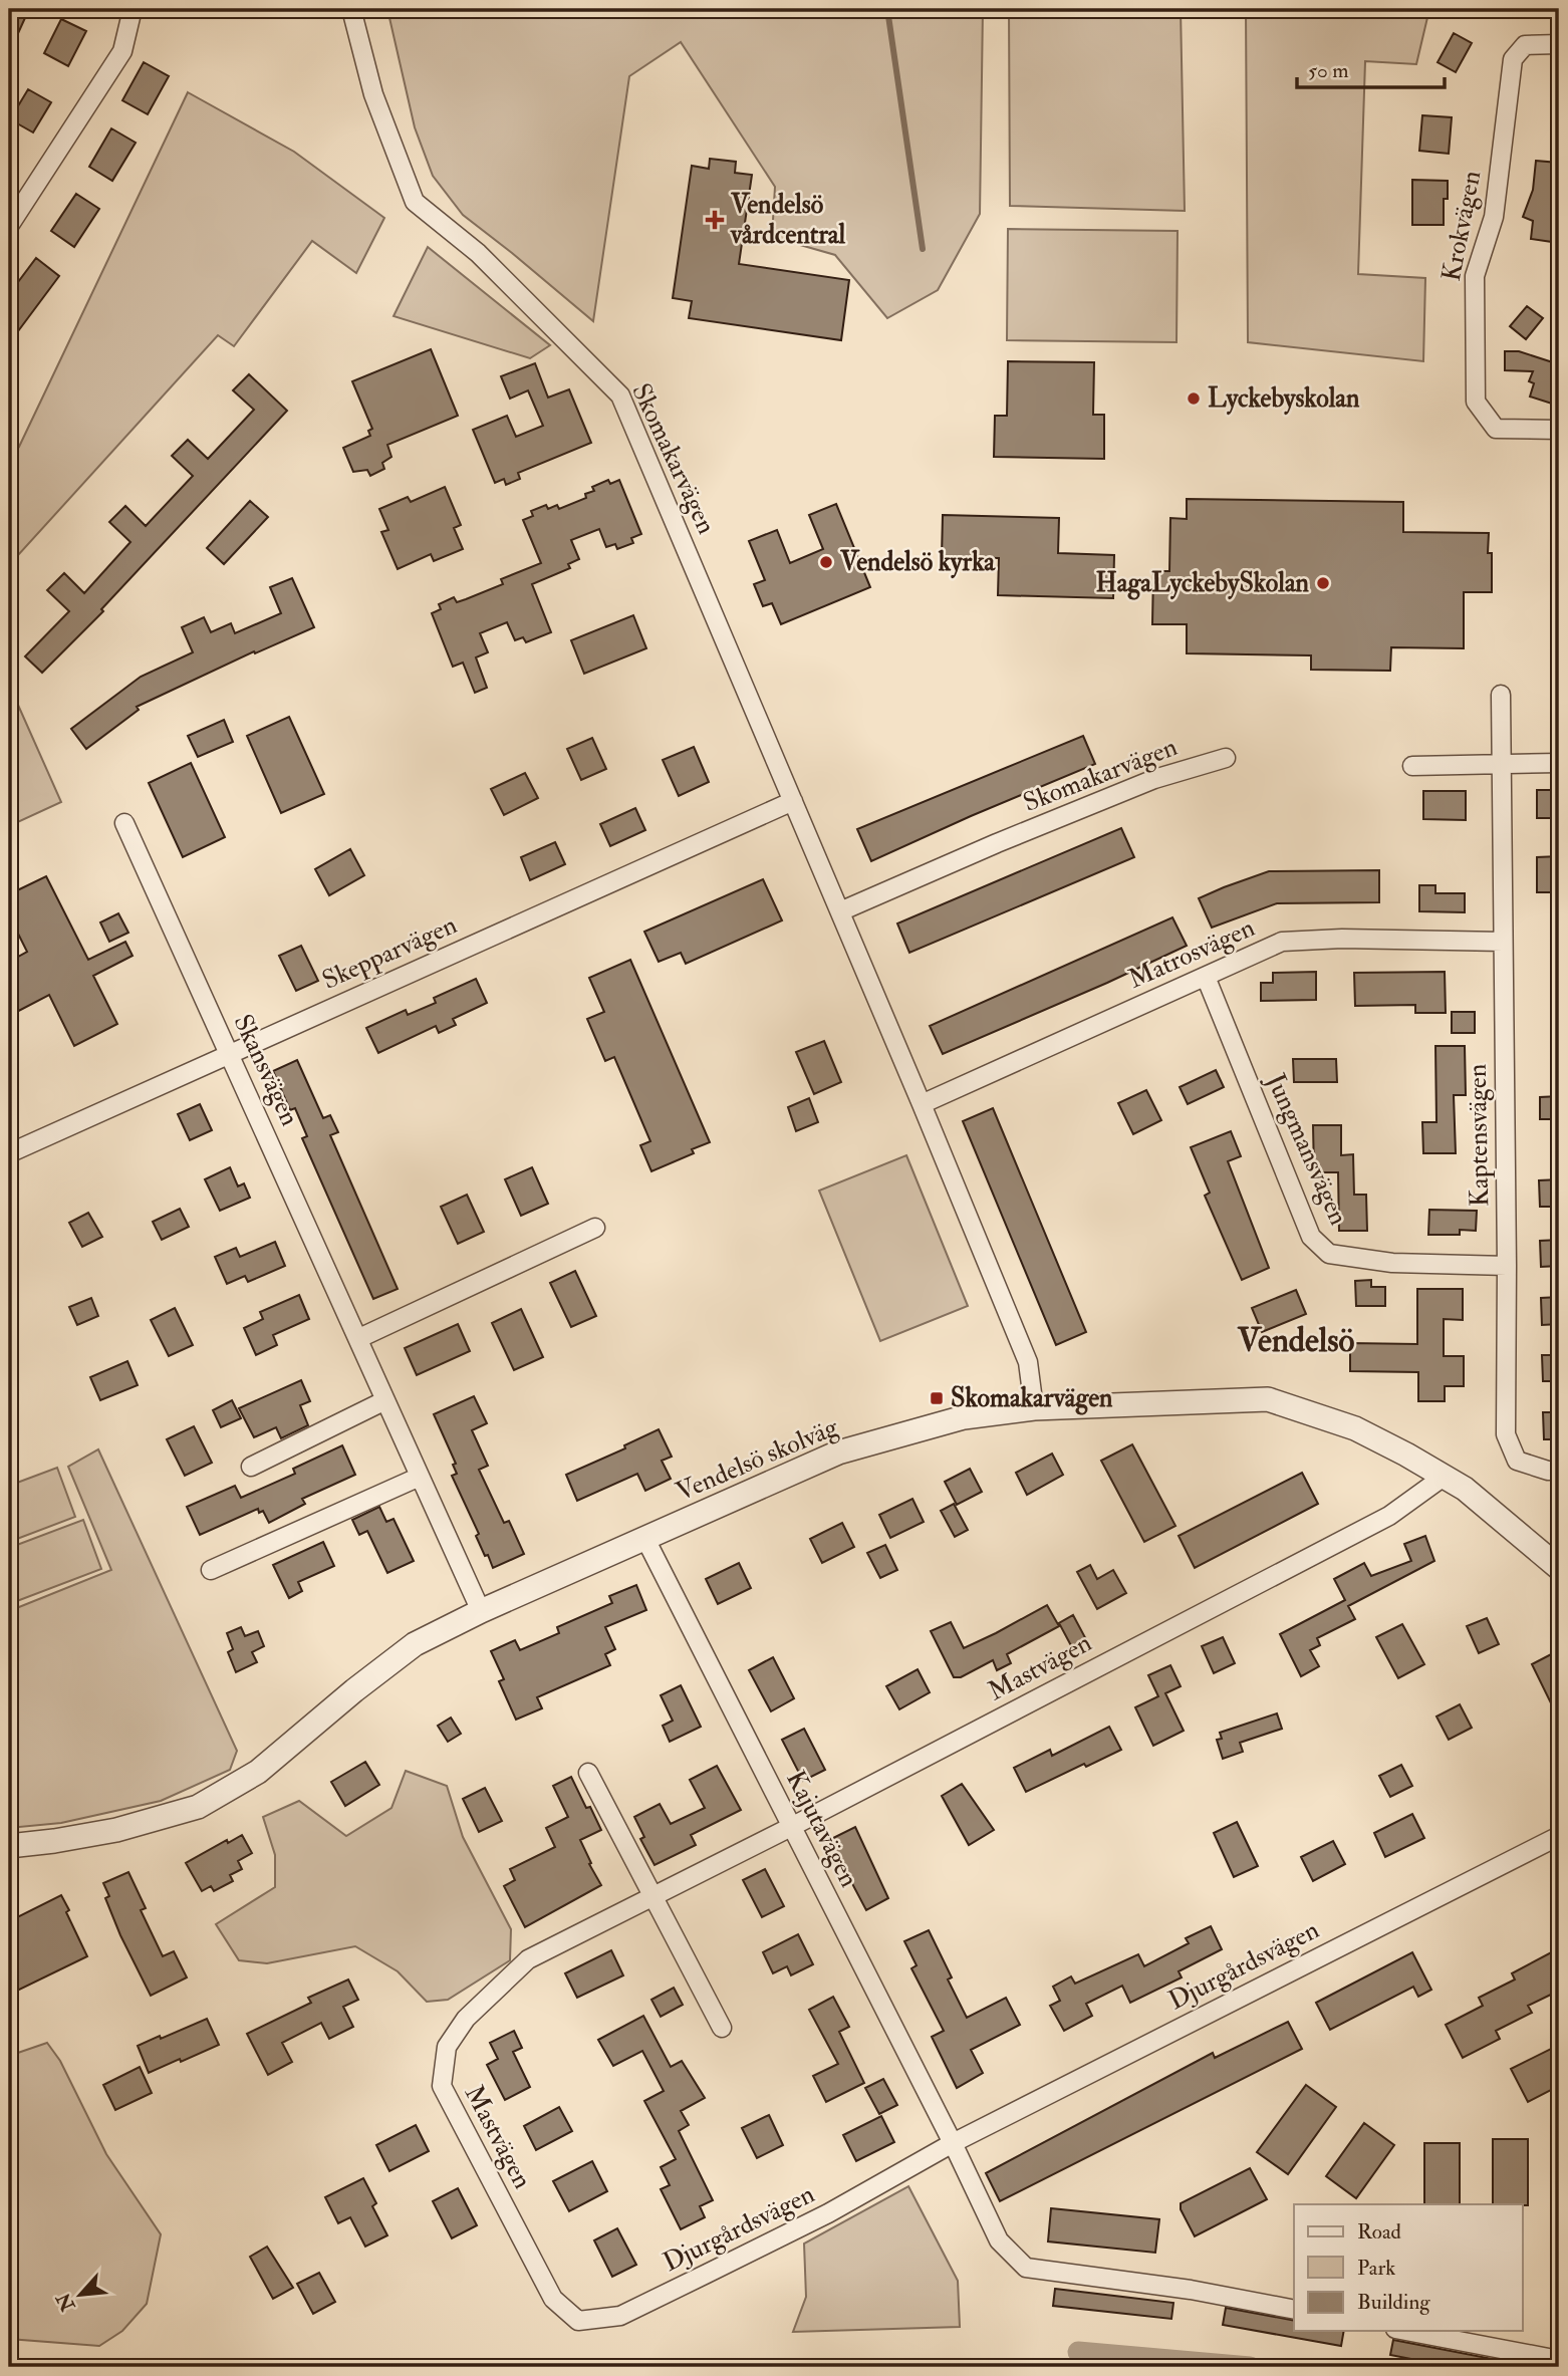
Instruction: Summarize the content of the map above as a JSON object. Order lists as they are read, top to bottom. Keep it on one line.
{"streets":{"street":["Krokvägen","Skomakarvägen","Skepparvägen","Matrosvägen","Skansvägen","Kaptensvägen","Jungmansvägen","Vendelsö skolväg","Mastvägen","Kajutavägen","Djurgårdsvägen"]},"crossings":[["Skomakarvägen","Skepparvägen"],["Skomakarvägen","Matrosvägen"],["Skomakarvägen","Vendelsö skolväg"],["Skepparvägen","Skansvägen"],["Matrosvägen","Kaptensvägen"],["Matrosvägen","Jungmansvägen"],["Skansvägen","Vendelsö skolväg"],["Kaptensvägen","Jungmansvägen"],["Vendelsö skolväg","Mastvägen"],["Vendelsö skolväg","Kajutavägen"],["Mastvägen","Kajutavägen"],["Mastvägen","Djurgårdsvägen"],["Kajutavägen","Djurgårdsvägen"]],"districts":["Vendelsö"],"places":{"health":["Vendelsö vårdcentral"],"other":["Lyckebyskolan","Vendelsö kyrka","HagaLyckebySkolan"],"transit":["Skomakarvägen"]},"legend":["Road","Park","Building"],"scale_bar":"50 m","north":"bottom left"}
